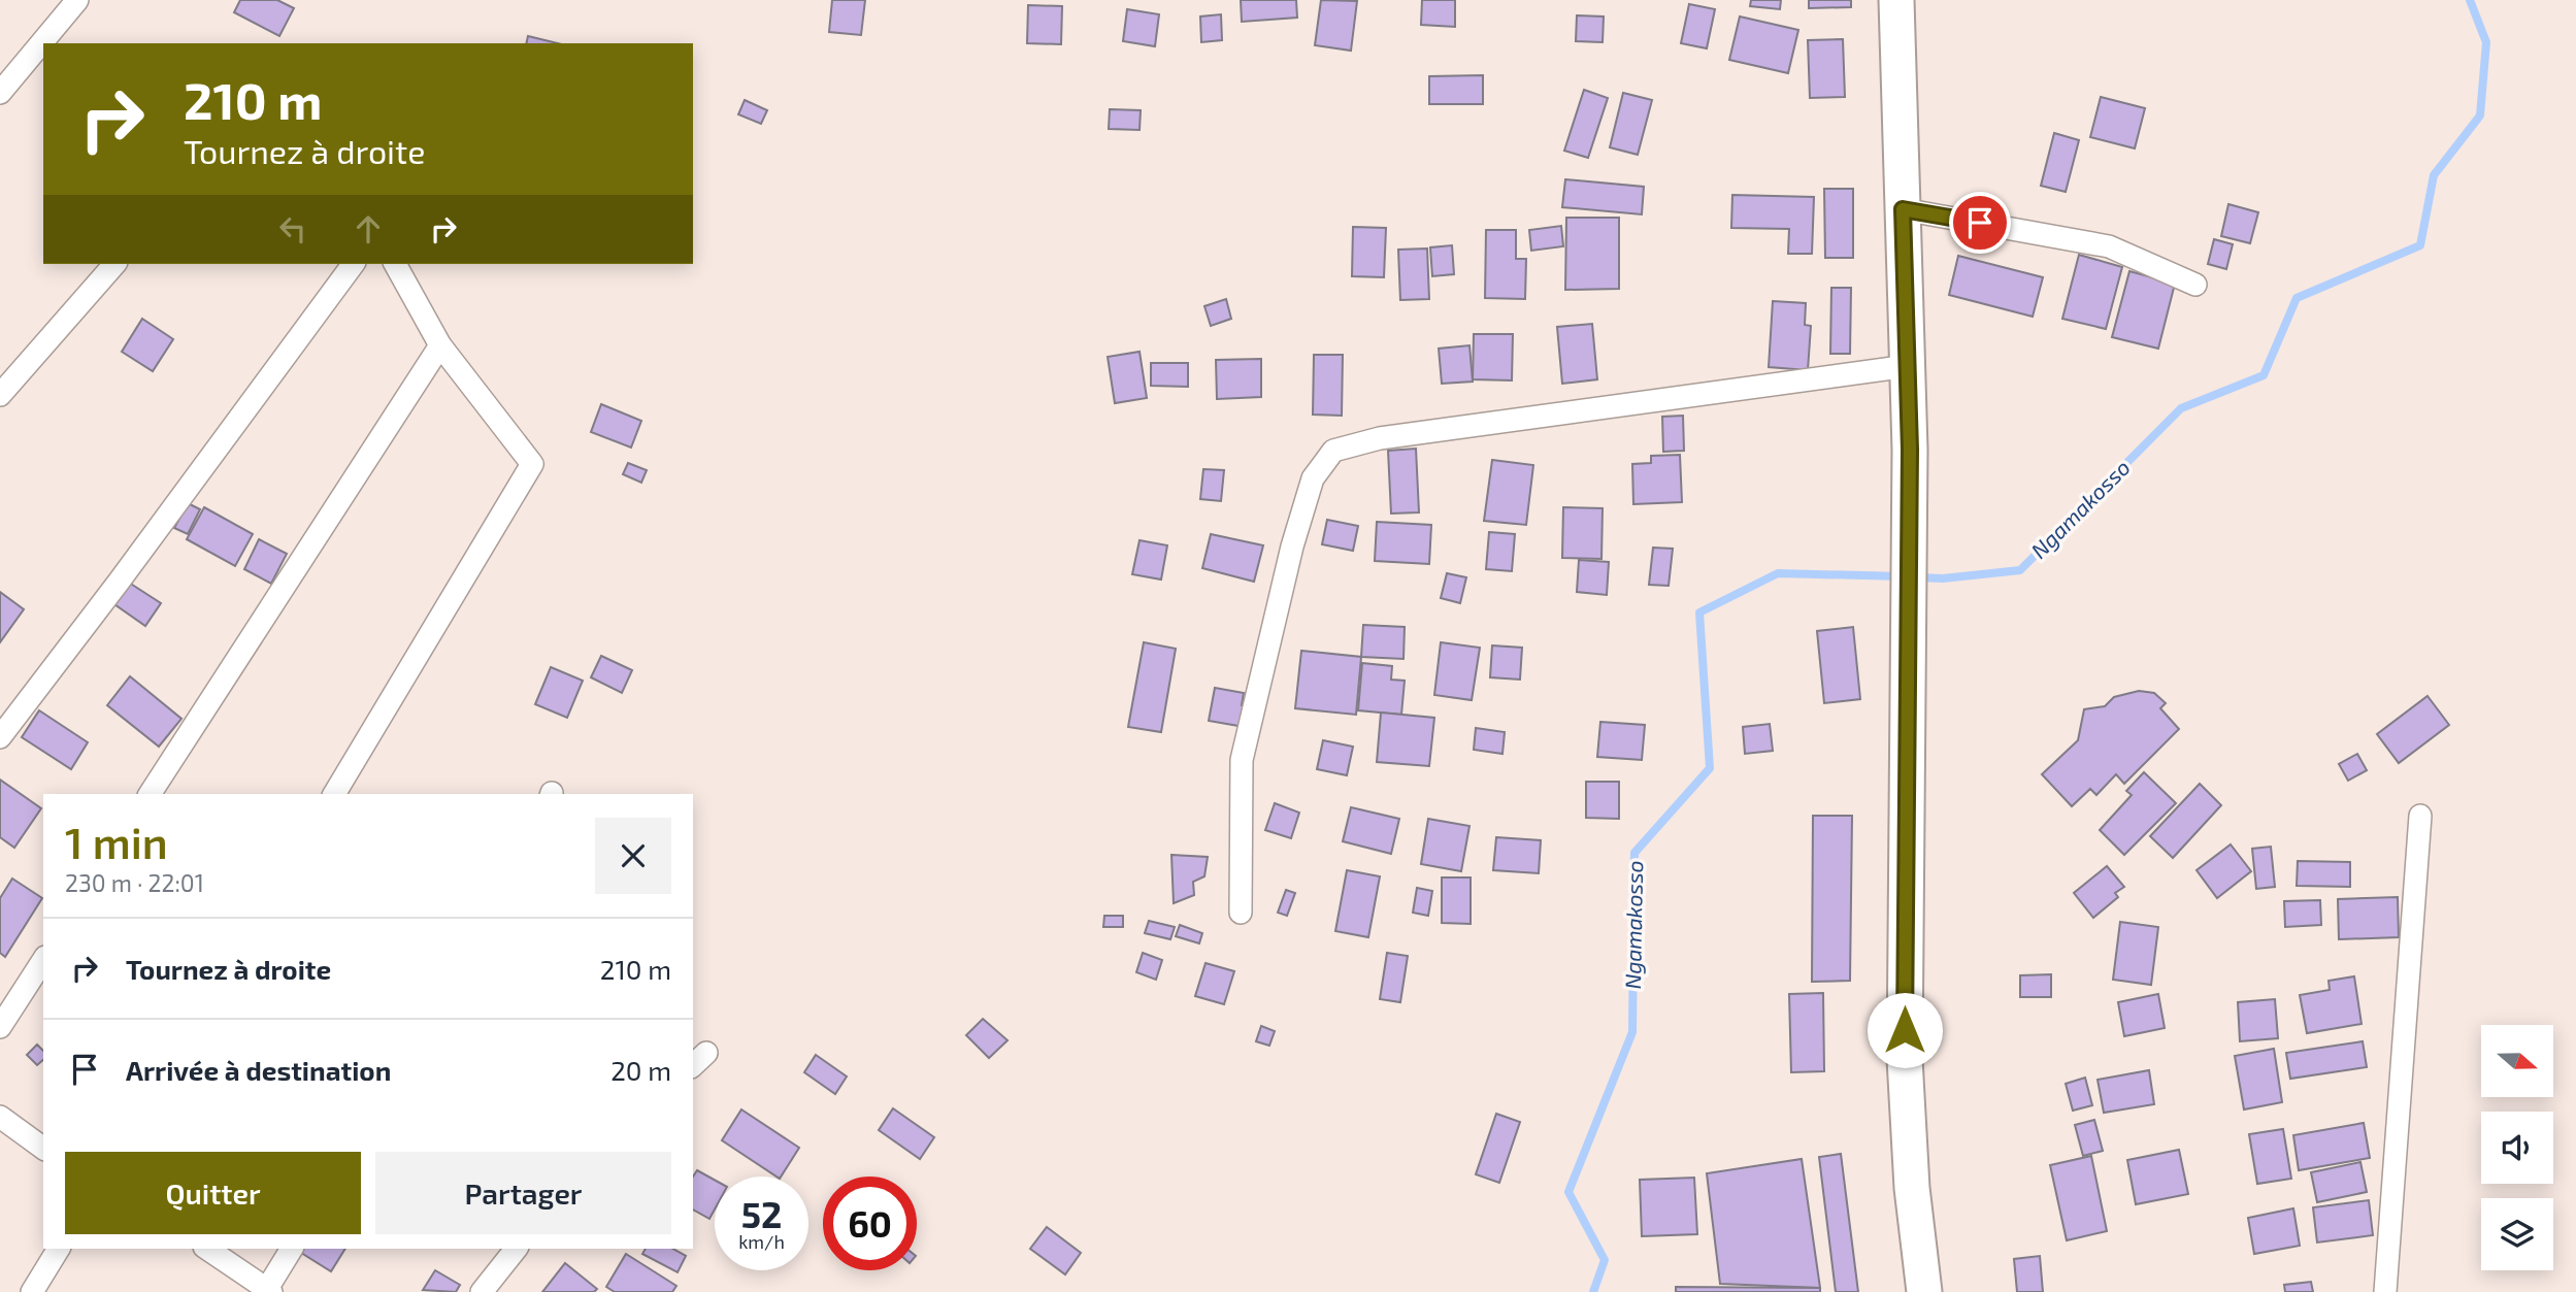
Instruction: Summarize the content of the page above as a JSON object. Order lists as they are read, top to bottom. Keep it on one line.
{"water":["Ngamakosso"],"north":"right","page":{"turn":["210 m","Tournez à droite"],"heading":["1 min","230 m · 22:01"],"list":[{"name":"Tournez à droite","value":"210 m"},{"name":"Arrivée à destination","value":"20 m"}],"buttons":["Quitter","Partager"],"speed":"52 km/h","limit":"60"}}
